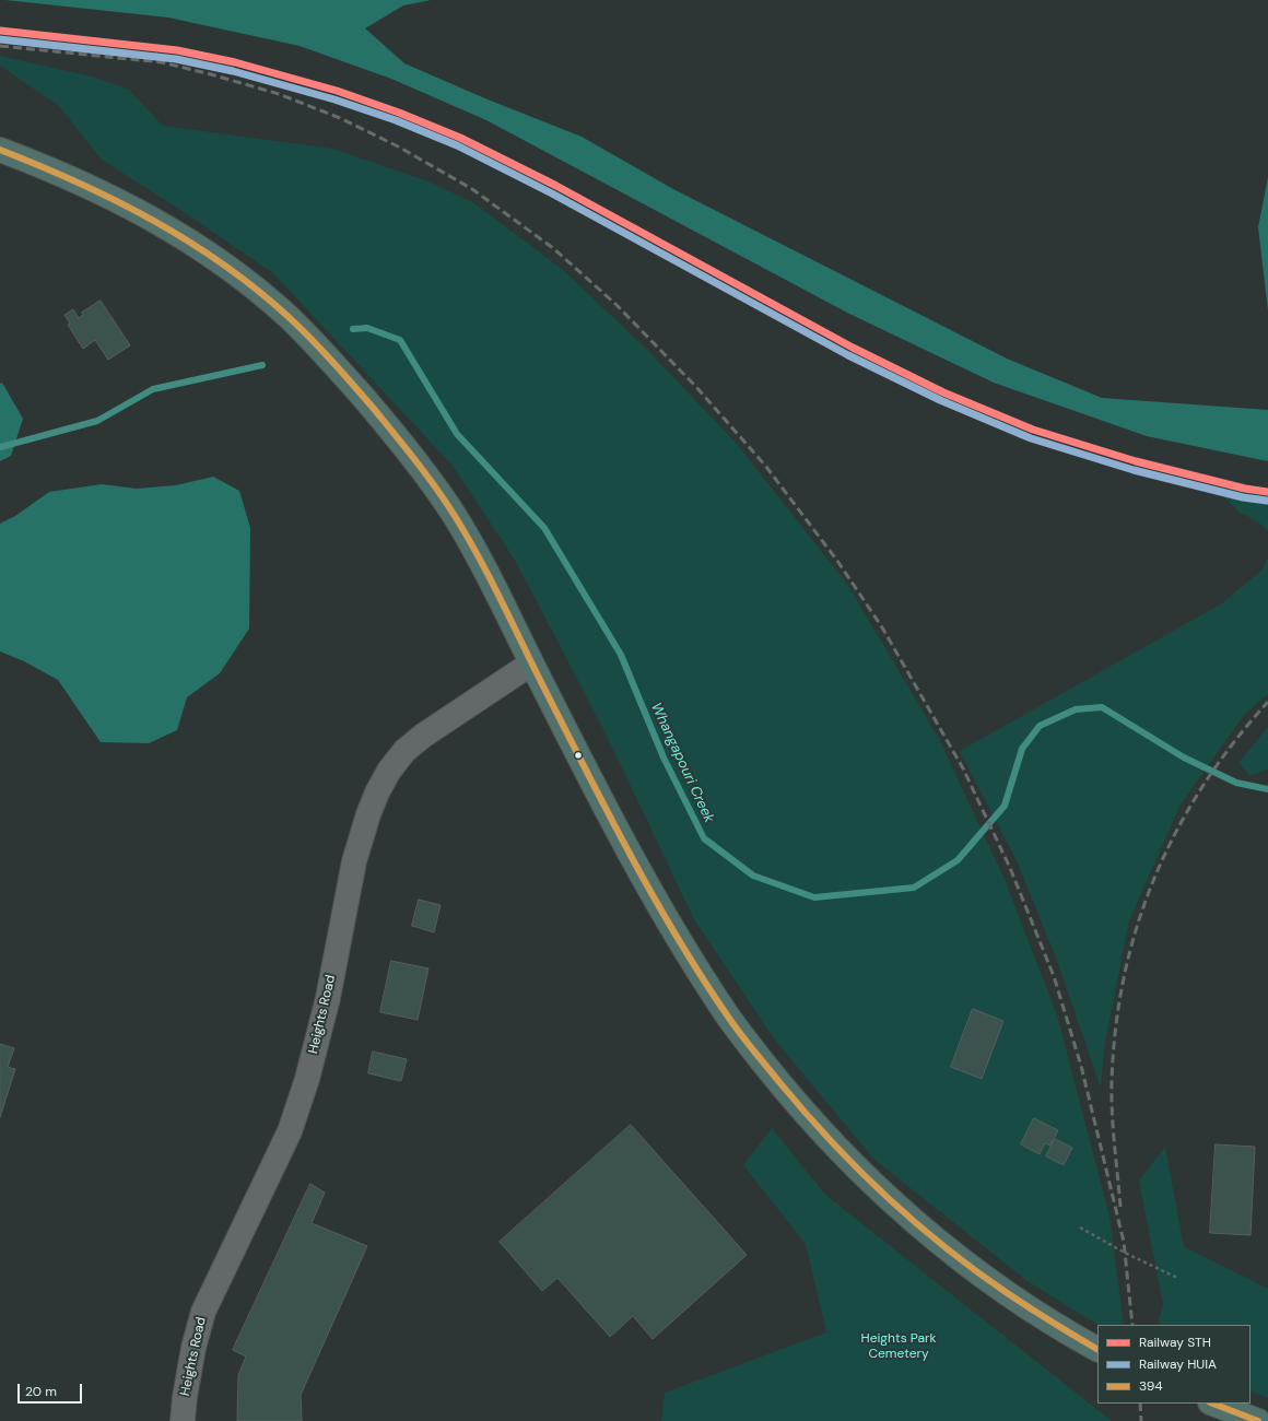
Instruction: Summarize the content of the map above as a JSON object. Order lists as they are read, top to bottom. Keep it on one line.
{"streets":{"street":["Heights Road"]},"water":["Whangapouri Creek"],"parks":["Heights Park Cemetery"],"lines":["rail line STH","rail line HUIA","transit line 394"],"legend":["Railway STH","Railway HUIA","394"],"scale_bar":"20 m"}
